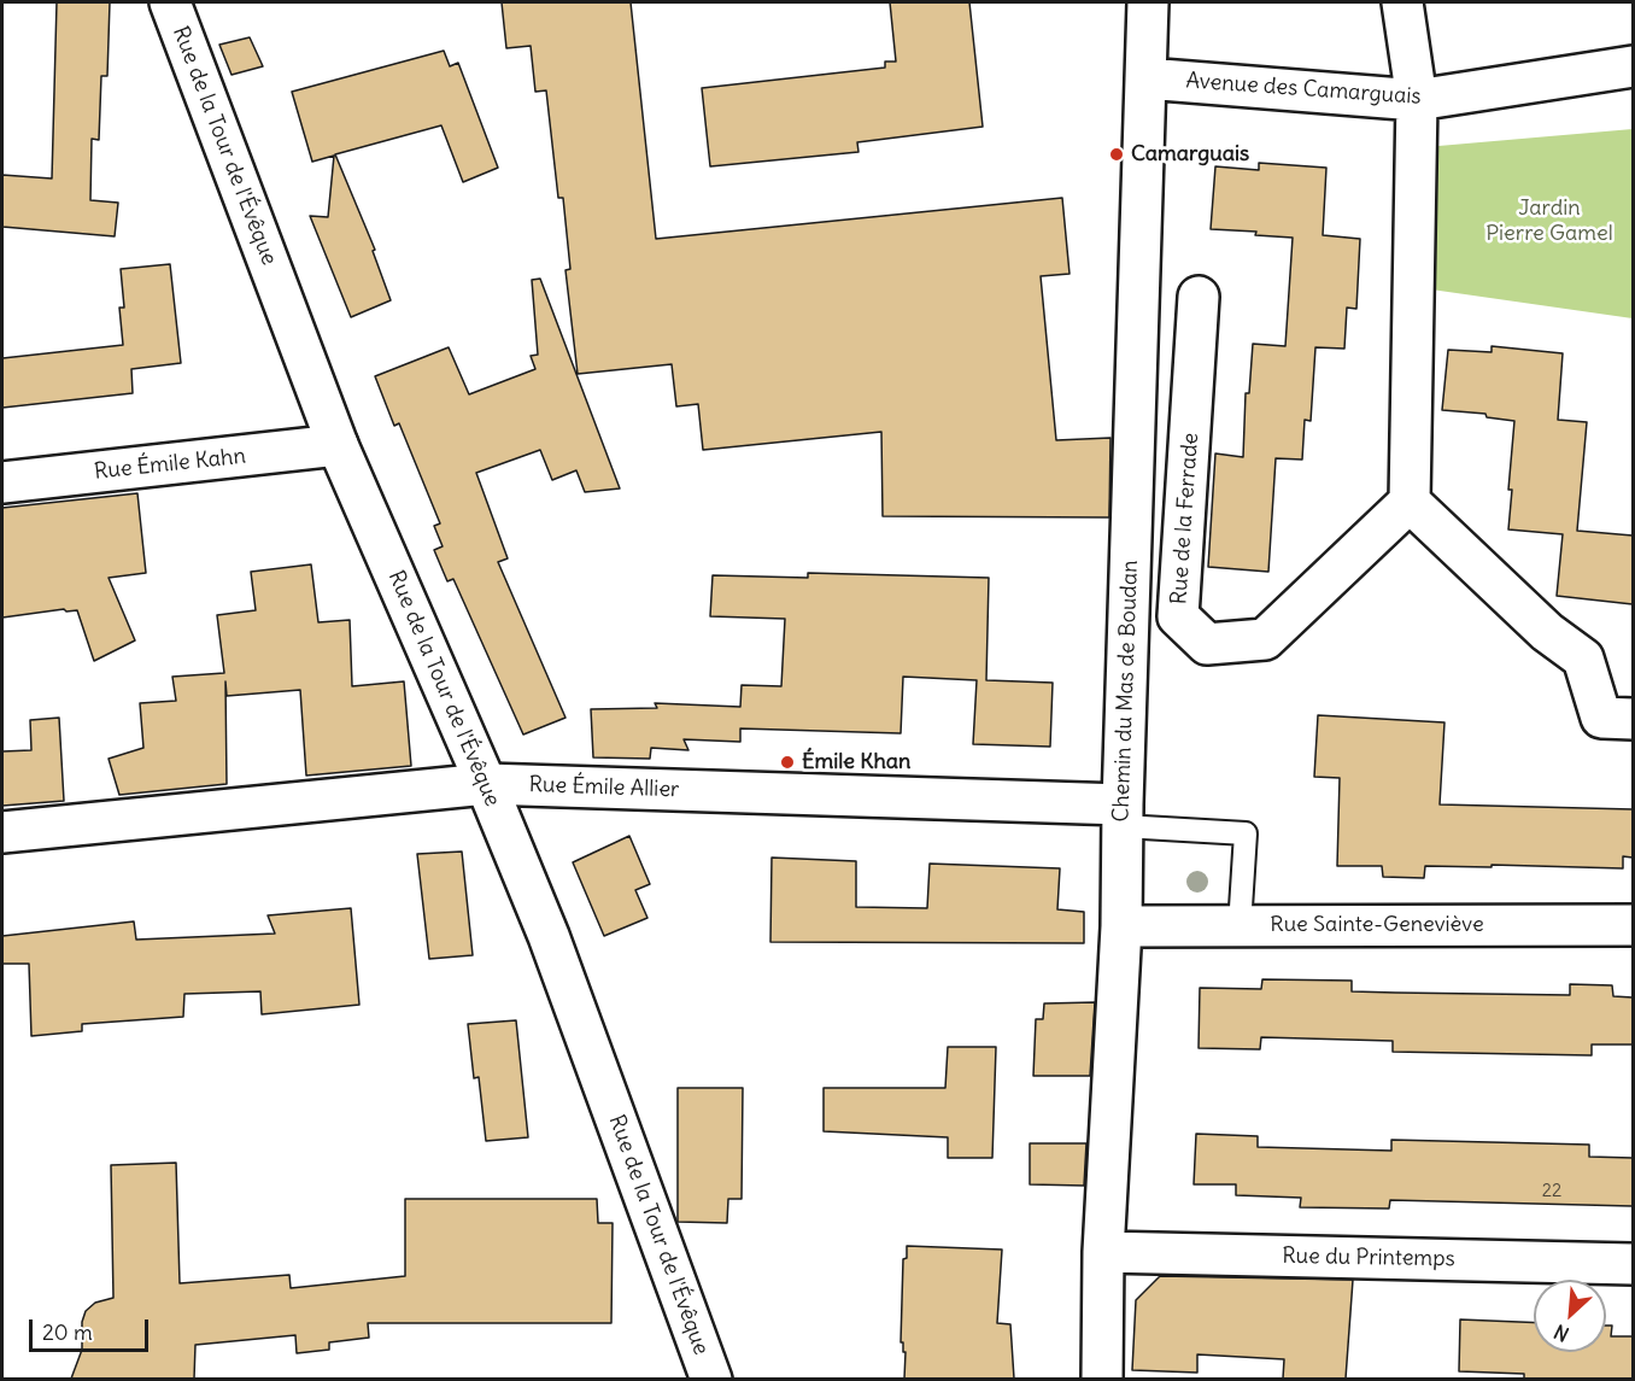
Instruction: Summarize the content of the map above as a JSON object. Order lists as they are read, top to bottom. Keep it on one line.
{"streets":{"street":["Avenue des Camarguais","Rue de la Tour de l'Évêque","Rue Émile Kahn","Rue de la Ferrade","Chemin du Mas de Boudan","Rue Émile Allier","Rue Sainte-Geneviève","Rue du Printemps"]},"crossings":[["Avenue des Camarguais","Chemin du Mas de Boudan"],["Rue de la Tour de l'Évêque","Rue Émile Kahn"],["Rue de la Tour de l'Évêque","Rue Émile Allier"],["Chemin du Mas de Boudan","Rue Émile Allier"],["Chemin du Mas de Boudan","Rue Sainte-Geneviève"],["Chemin du Mas de Boudan","Rue du Printemps"]],"parks":["Jardin Pierre Gamel"],"places":["Camarguais","Émile Khan"],"house_numbers":["22"],"scale_bar":"20 m","north":"bottom left"}
